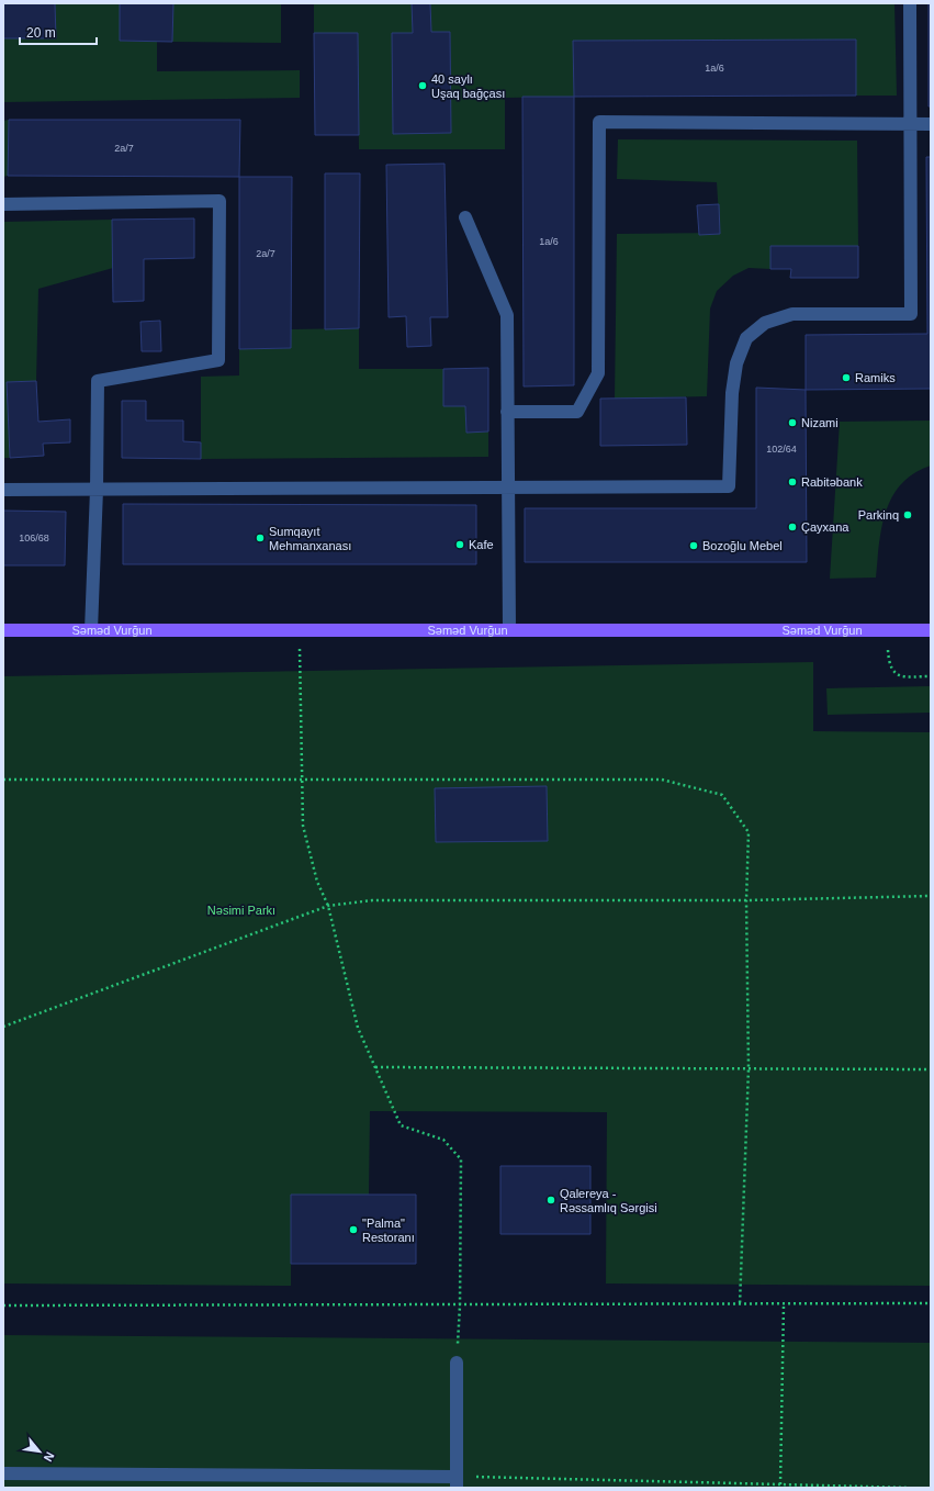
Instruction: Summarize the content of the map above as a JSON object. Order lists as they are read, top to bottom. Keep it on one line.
{"streets":{"main road":["Səməd Vurğun"]},"parks":["Nəsimi Parkı"],"places":["40 saylı Uşaq bağçası","Ramiks","Nizami","Rabitəbank","Parkinq","Çayxana","Sumqayıt Mehmanxanası","Kafe","Bozoğlu Mebel","Qalereya - Rəssamlıq Sərgisi","\"Palma\" Restoranı"],"house_numbers":["1a/6","2a/7","1a/6","2a/7","102/64","106/68"],"scale_bar":"20 m","north":"bottom right"}
